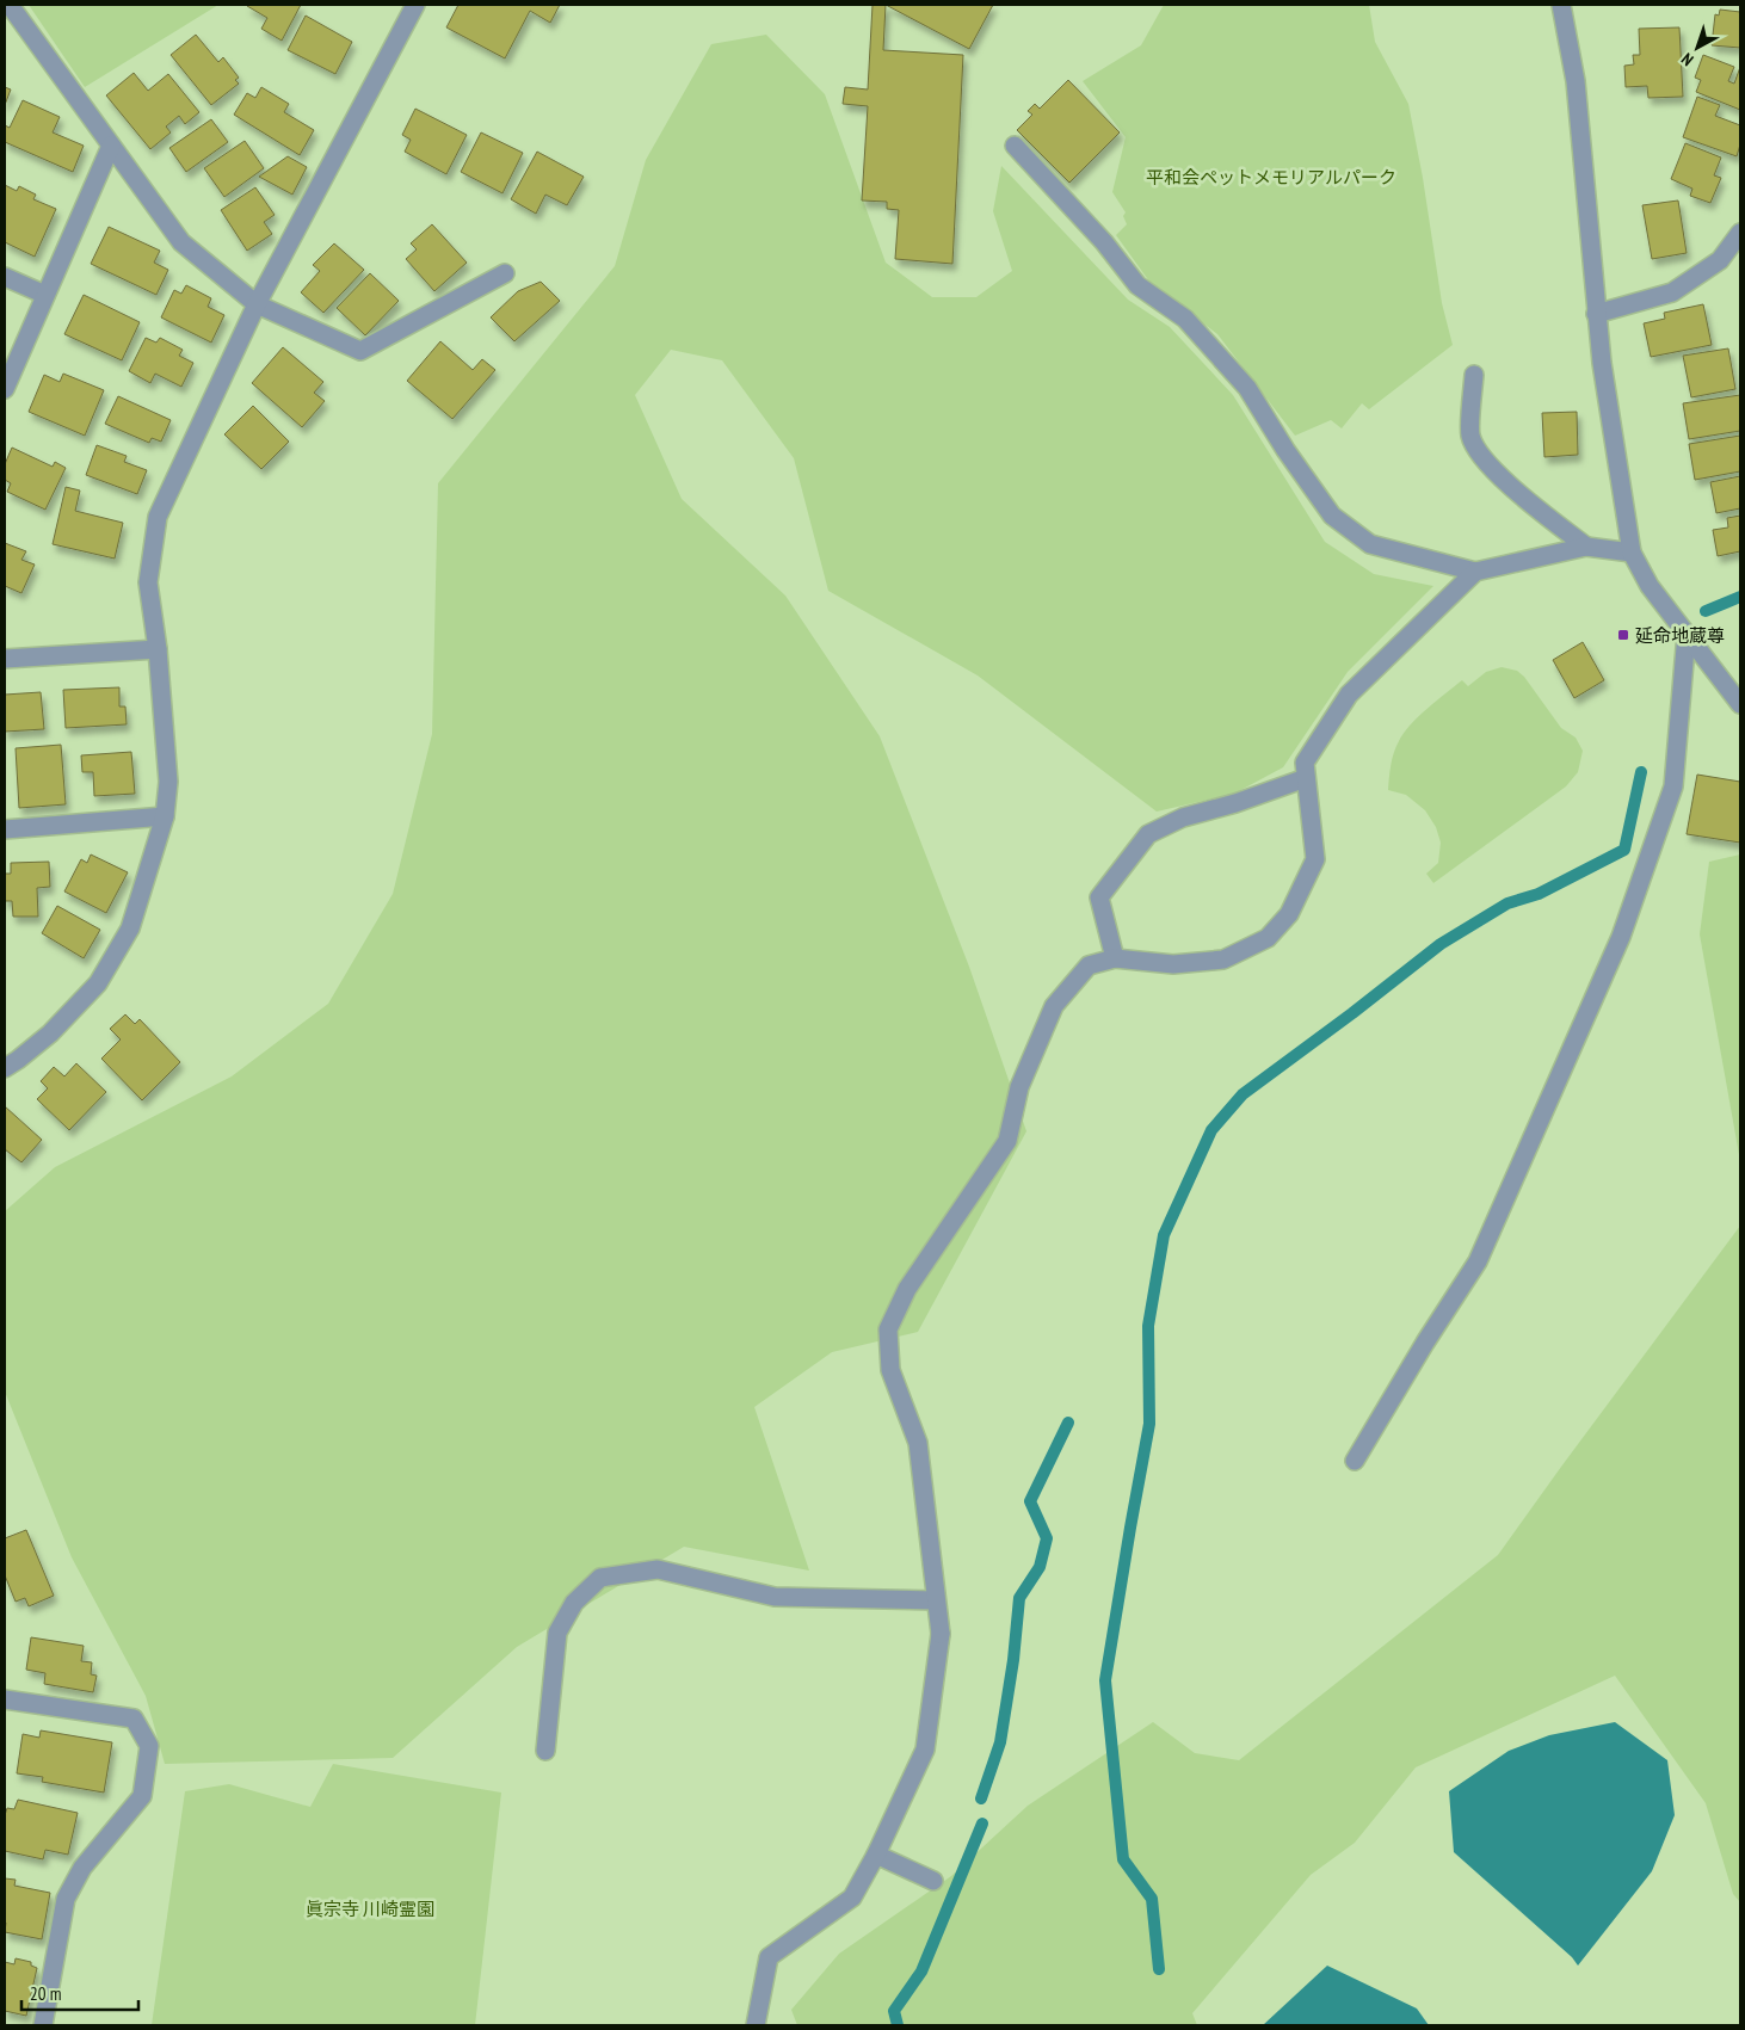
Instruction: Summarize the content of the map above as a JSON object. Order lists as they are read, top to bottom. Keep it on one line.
{"parks":["平和会ペットメモリアルパーク","眞宗寺 川崎霊園"],"places":{"transit":["延命地蔵尊"]},"scale_bar":"20 m","north":"bottom left"}
